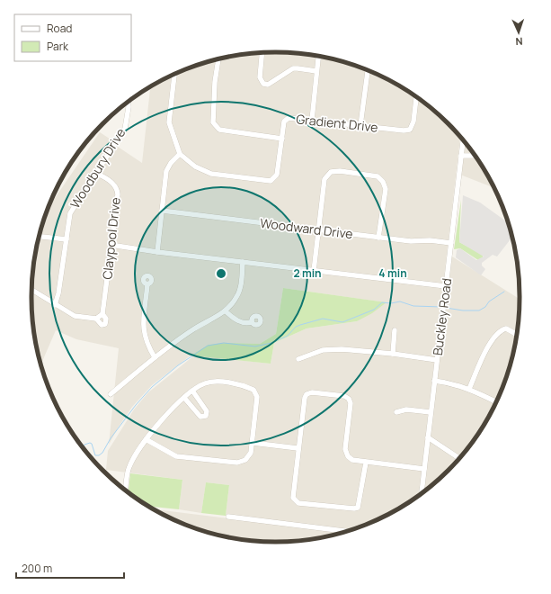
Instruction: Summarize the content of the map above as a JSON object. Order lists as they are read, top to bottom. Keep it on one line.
{"streets":{"street":["Gradient Drive","Woodbury Drive","Woodward Drive","Claypool Drive","Buckley Road"]},"crossings":[["Woodbury Drive","Claypool Drive"],["Woodward Drive","Buckley Road"]],"legend":["Road","Park"],"scale_bar":"200 m","north":"bottom","rings":["2 min","4 min"]}
